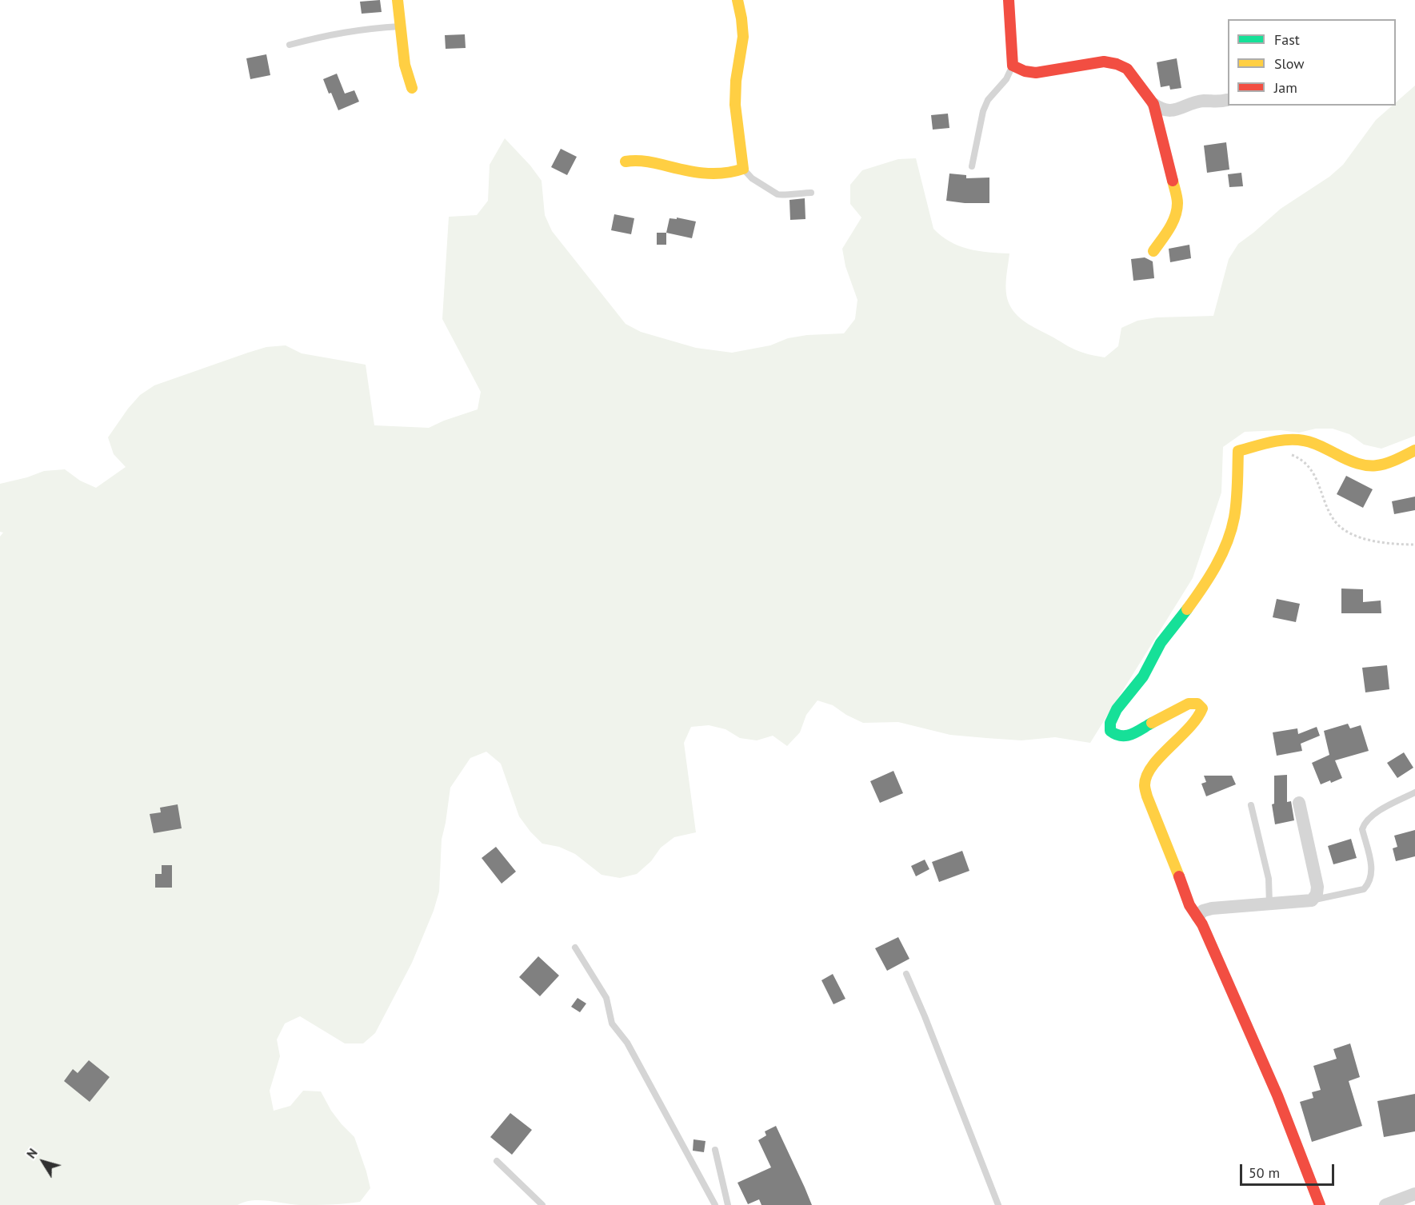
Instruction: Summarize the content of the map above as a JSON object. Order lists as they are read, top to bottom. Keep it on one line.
{"legend":["Fast","Slow","Jam"],"scale_bar":"50 m","north":"top left"}
